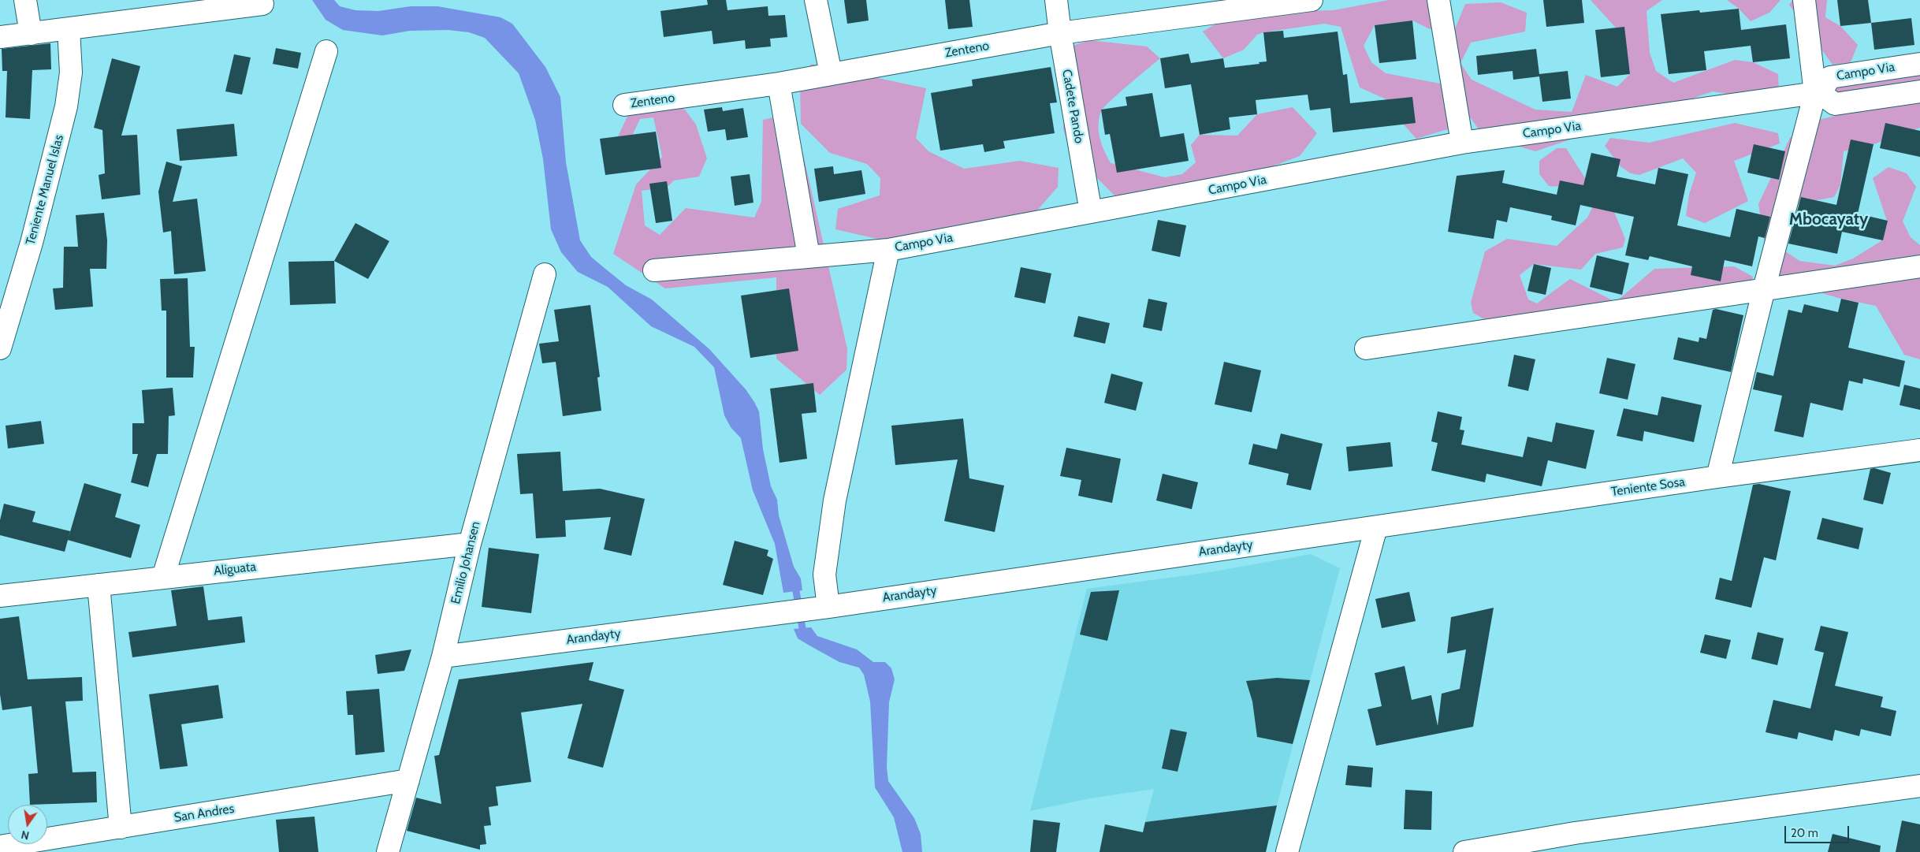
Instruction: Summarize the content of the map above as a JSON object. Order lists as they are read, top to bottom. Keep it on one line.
{"streets":{"street":["Zenteno","Campo Via","Cadete Pando","Teniente Manuel Islas","Teniente Sosa","Arandayty","Emilio Johansen","Aliguata","San Andres"]},"crossings":[["Zenteno","Cadete Pando"],["Campo Via","Cadete Pando"],["Teniente Sosa","Arandayty"],["Arandayty","Emilio Johansen"],["Emilio Johansen","Aliguata"],["Emilio Johansen","San Andres"]],"districts":["Mbocayaty"],"scale_bar":"20 m","north":"bottom"}
